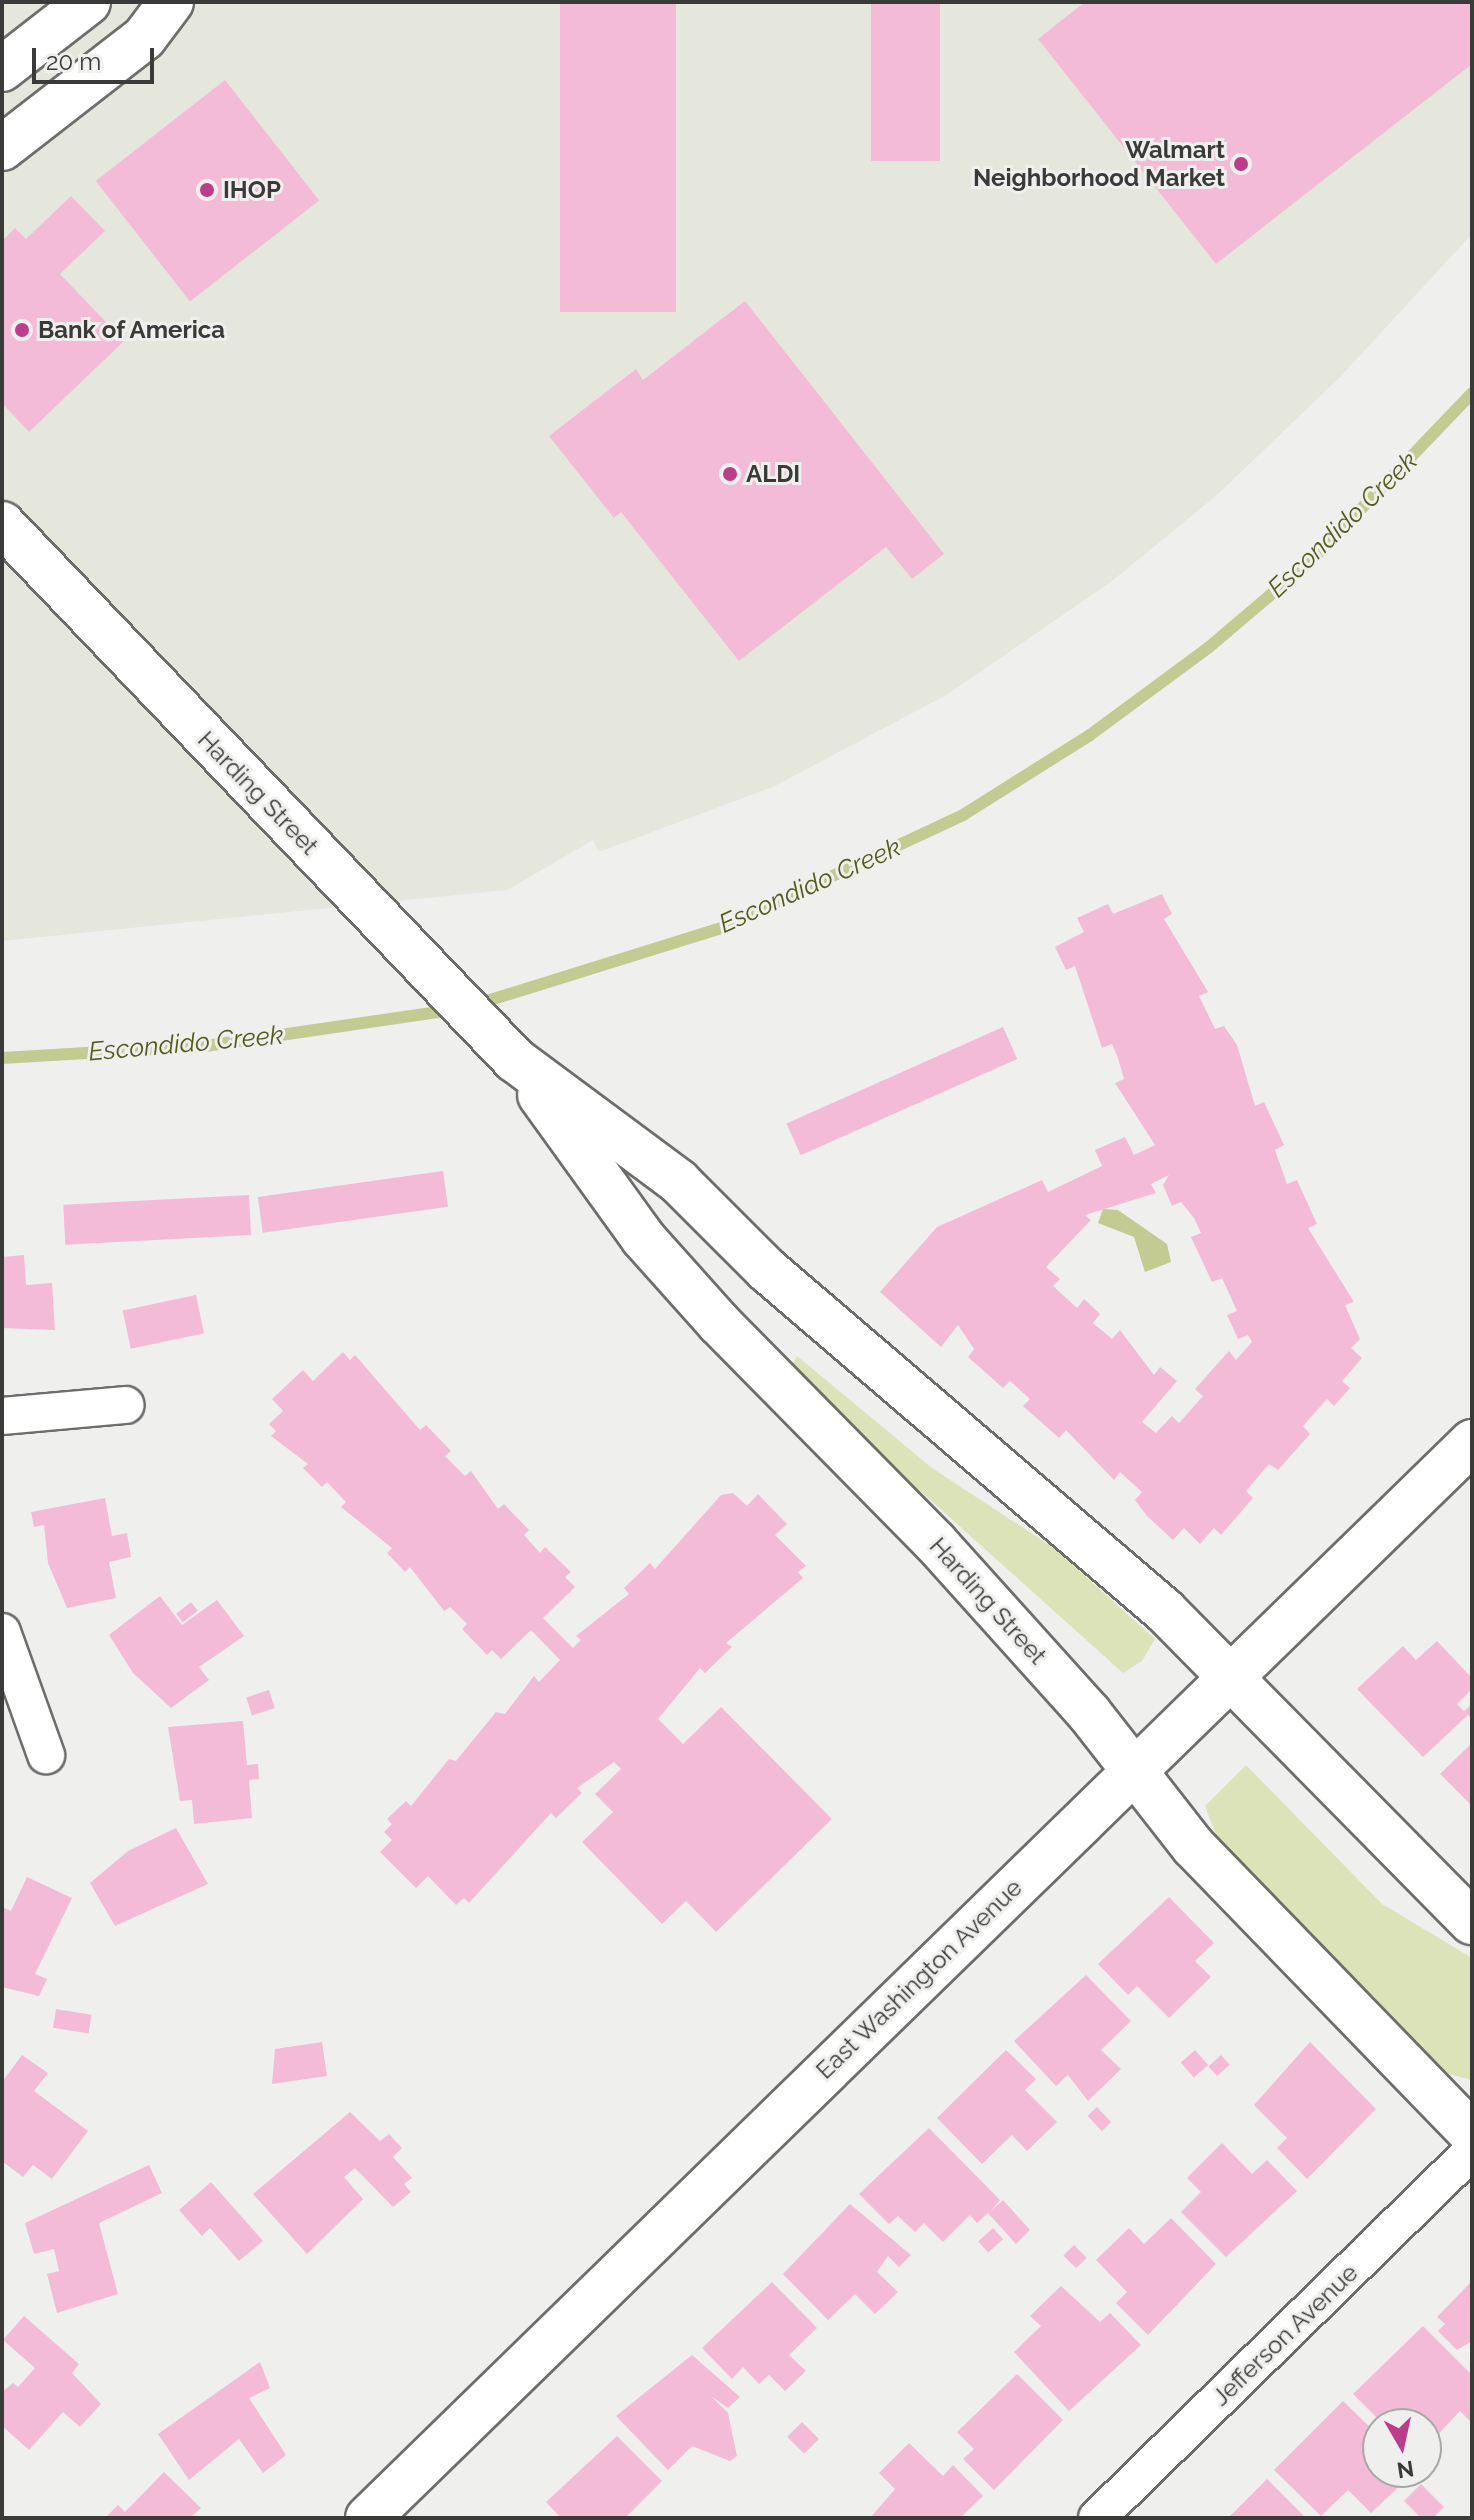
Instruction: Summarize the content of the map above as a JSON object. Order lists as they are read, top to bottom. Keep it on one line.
{"streets":{"street":["Harding Street","East Washington Avenue","Jefferson Avenue"]},"crossings":[["Harding Street","East Washington Avenue"]],"water":["Escondido Creek"],"places":["Walmart Neighborhood Market","IHOP","Bank of America","ALDI"],"scale_bar":"20 m","north":"bottom"}
